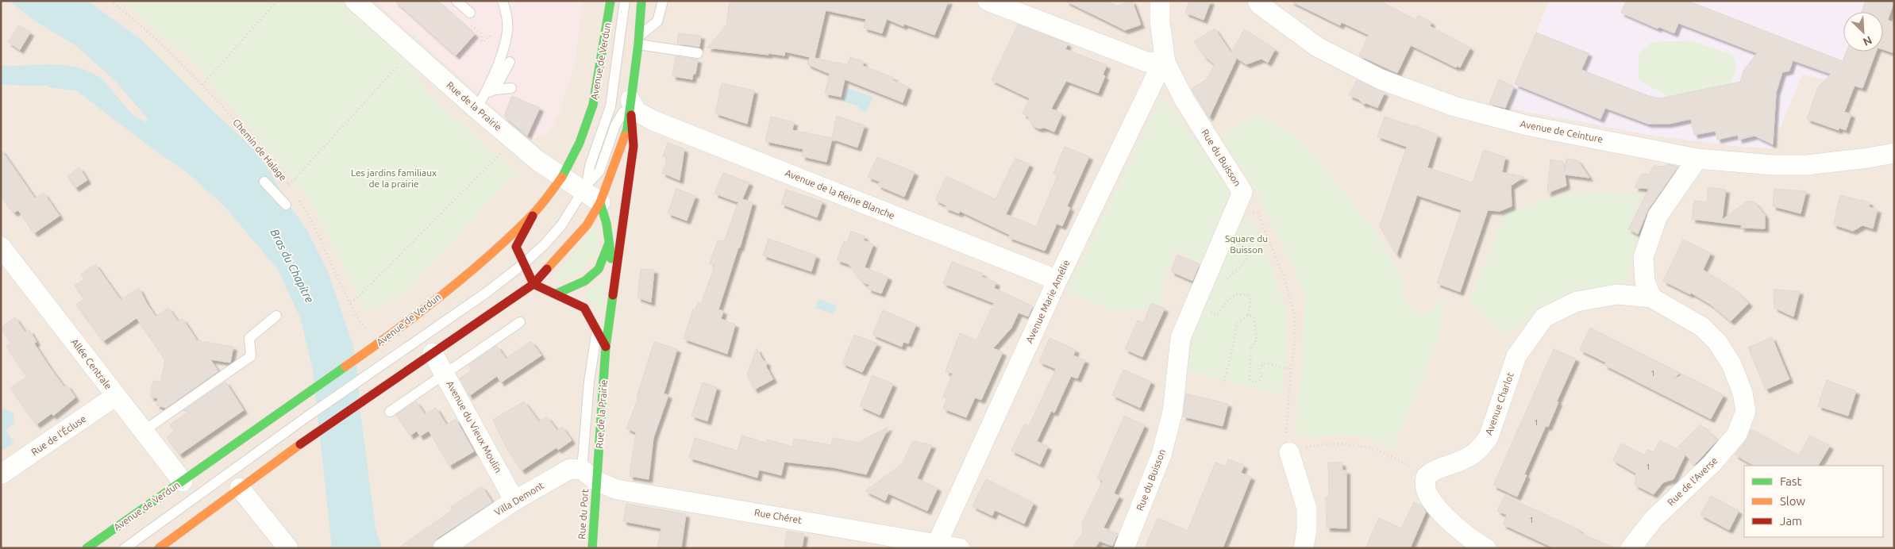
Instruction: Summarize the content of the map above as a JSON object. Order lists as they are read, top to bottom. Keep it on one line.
{"streets":{"main road":["Avenue de Verdun","Rue de la Prairie","Rue du Port"],"street":["Avenue de Ceinture","Rue du Buisson","Avenue de la Reine Blanche","Avenue Marie Amélie","Allée Centrale","Avenue Charlot","Avenue du Vieux Moulin","Rue de l'Écluse","Rue de l'Averse","Villa Demont","Rue Chéret"],"path":["Chemin de Halage"]},"crossings":[["Avenue de Verdun","Rue de la Prairie"],["Avenue de Verdun","Avenue de la Reine Blanche"],["Avenue de Verdun","Allée Centrale"],["Avenue de Verdun","Avenue du Vieux Moulin"],["Rue de la Prairie","Rue du Port"],["Rue de la Prairie","Rue Chéret"],["Rue du Buisson","Avenue Marie Amélie"],["Avenue de la Reine Blanche","Avenue Marie Amélie"],["Avenue Marie Amélie","Rue Chéret"],["Allée Centrale","Rue de l'Écluse"],["Avenue Charlot","Rue de l'Averse"],["Avenue du Vieux Moulin","Villa Demont"],["Rue du Port","Rue Chéret"]],"water":["Bras du Chapitre"],"parks":["Les jardins familiaux de la prairie","Square du Buisson"],"house_numbers":["1","1","1","1"],"legend":["Fast","Slow","Jam"],"north":"bottom right"}
